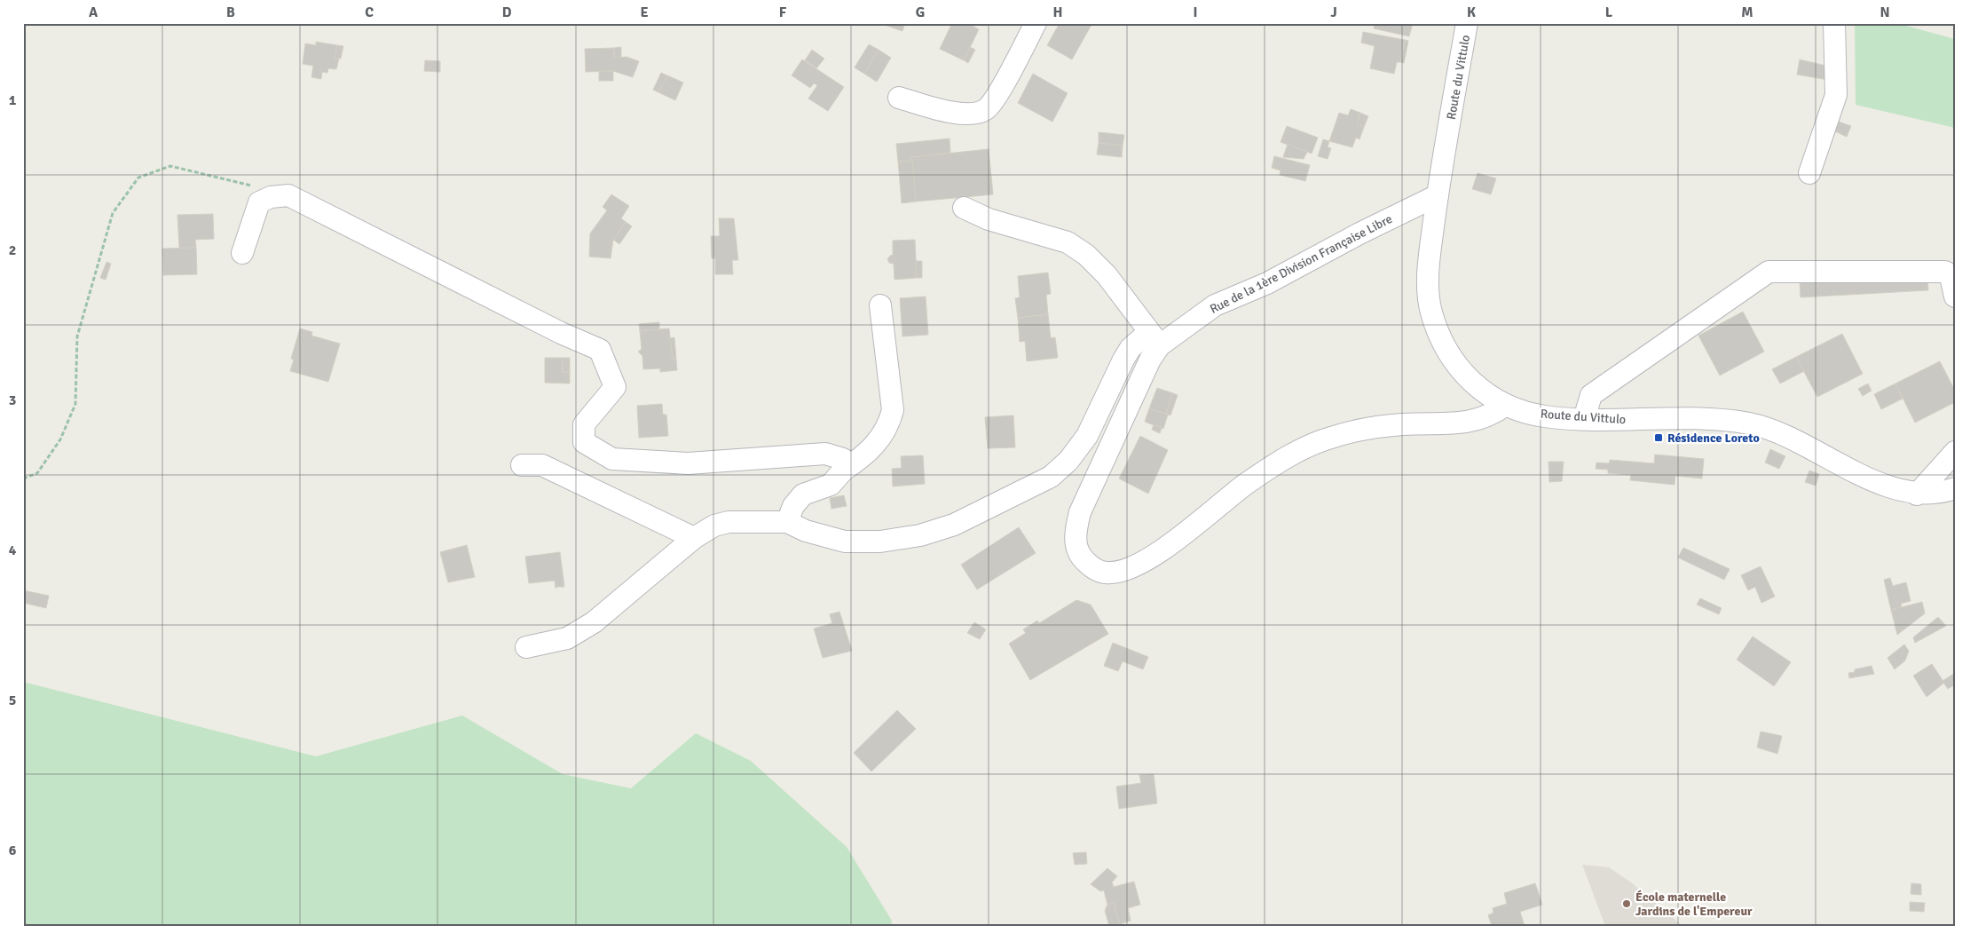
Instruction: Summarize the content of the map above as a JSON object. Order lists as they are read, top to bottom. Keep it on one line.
{"streets":{"street":["Route du Vittulo","Rue de la 1ère Division Française Libre"]},"crossings":[["Route du Vittulo","Rue de la 1ère Division Française Libre"]],"places":{"transit":["Résidence Loreto"],"other":["École maternelle Jardins de l'Empereur"]},"grid":{"columns":["A","B","C","D","E","F","G","H","I","J","K","L","M","N"],"rows":["1","2","3","4","5","6"]}}
